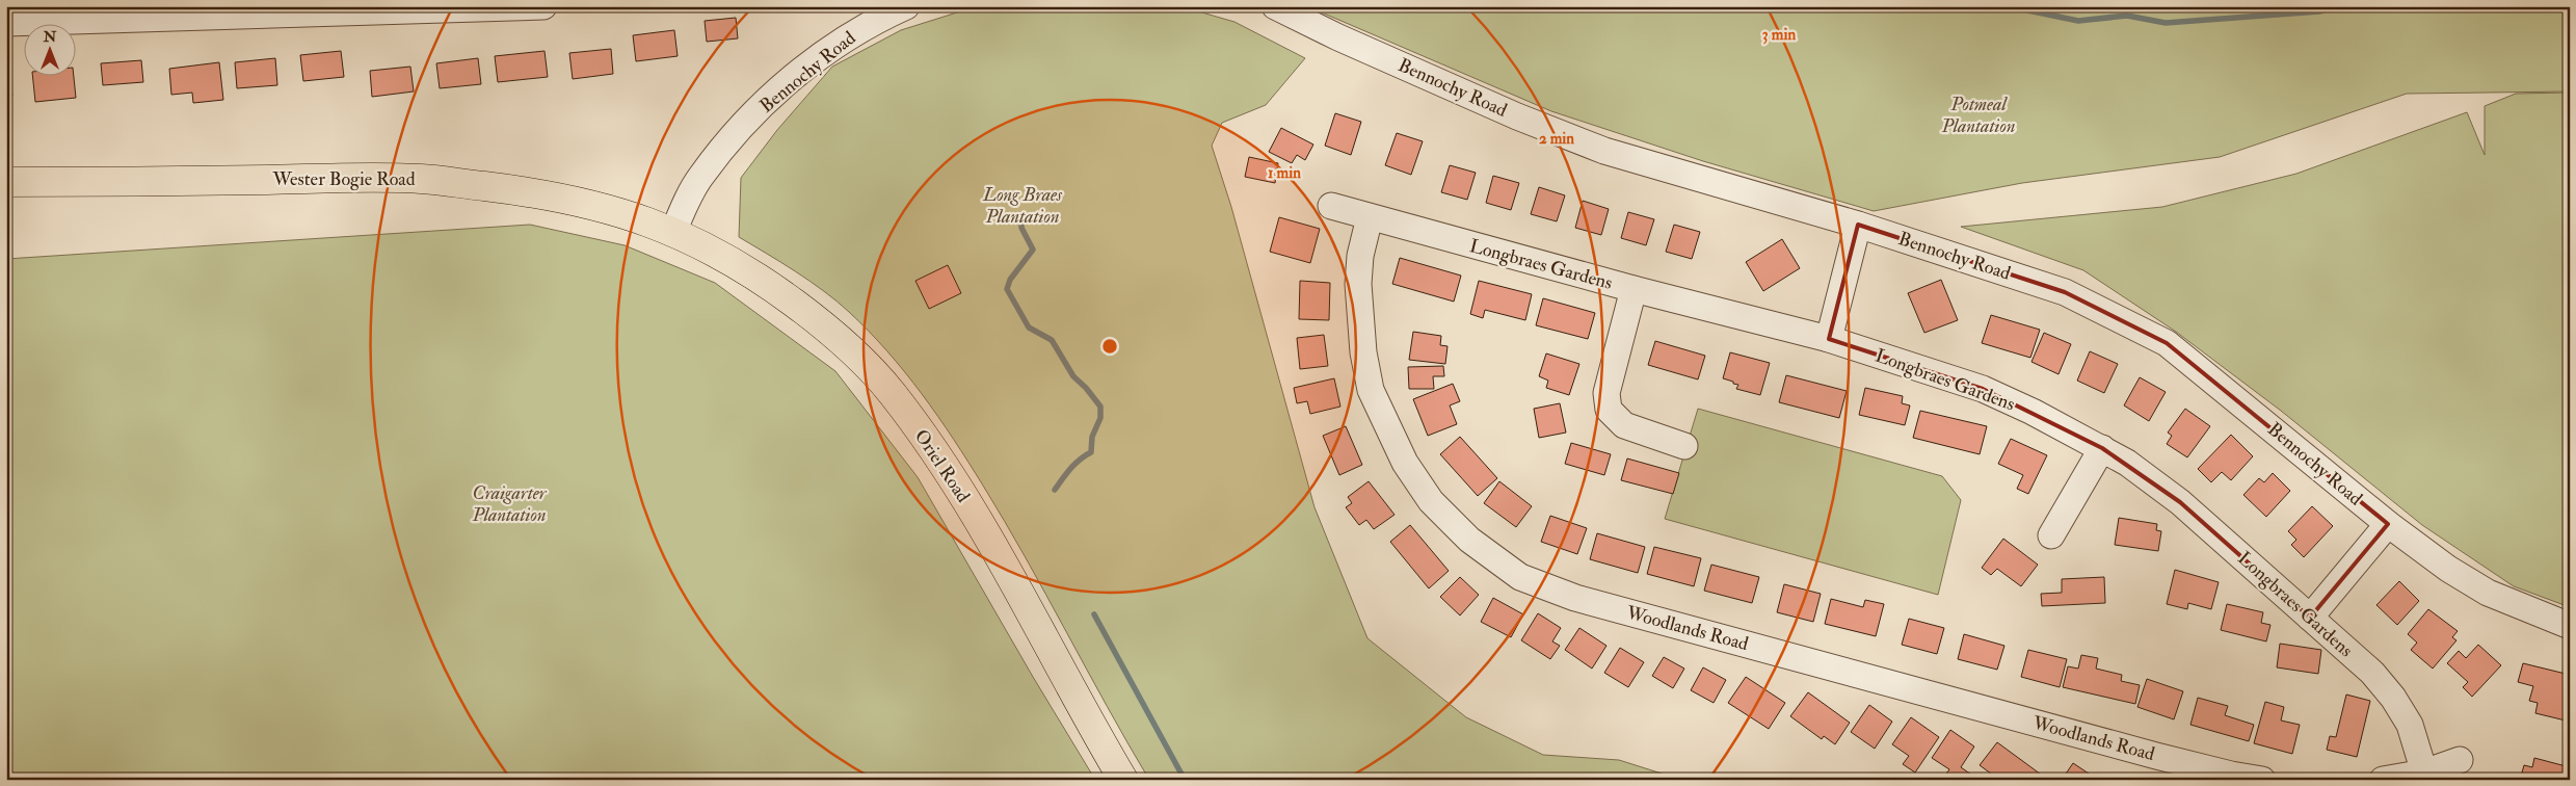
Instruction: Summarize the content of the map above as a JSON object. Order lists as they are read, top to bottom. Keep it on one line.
{"streets":{"main road":["Wester Bogie Road","Oriel Road"],"street":["Bennochy Road","Longbraes Gardens","Woodlands Road"]},"crossings":[["Bennochy Road","Wester Bogie Road"],["Bennochy Road","Oriel Road"],["Wester Bogie Road","Oriel Road"],["Longbraes Gardens","Woodlands Road"]],"parks":["Potmeal Plantation","Long Braes Plantation","Craigarter Plantation"],"north":"top","rings":["3 min","2 min","1 min"]}
